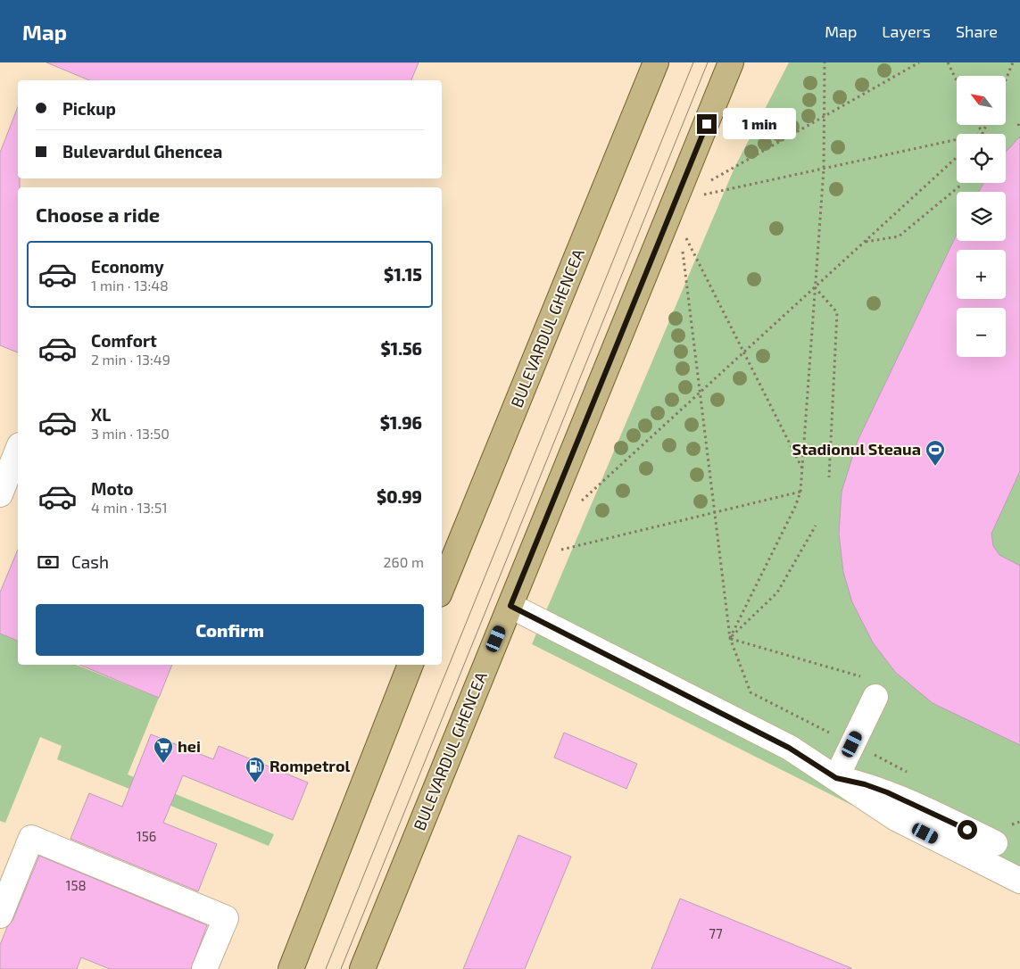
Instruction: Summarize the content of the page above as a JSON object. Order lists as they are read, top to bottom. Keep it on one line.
{"streets":{"main road":["BULEVARDUL GHENCEA"]},"places":{"sports":["Stadionul Steaua"],"supermarket":["hei"],"fuel station":["Rompetrol"]},"house_numbers":["156","158","77"],"north":"top left","page":{"header":"Map","nav":["Map","Layers","Share"],"map_buttons":["+","−"],"banner":["Pickup","Bulevardul Ghencea"],"bubble":"1 min","heading":"Choose a ride","list":[{"name":"Economy","note":"1 min · 13:48","value":"$1.15"},{"name":"Comfort","note":"2 min · 13:49","value":"$1.56"},{"name":"XL","note":"3 min · 13:50","value":"$1.96"},{"name":"Moto","note":"4 min · 13:51","value":"$0.99"}],"pay":["Cash","260 m"],"buttons":"Confirm"}}
